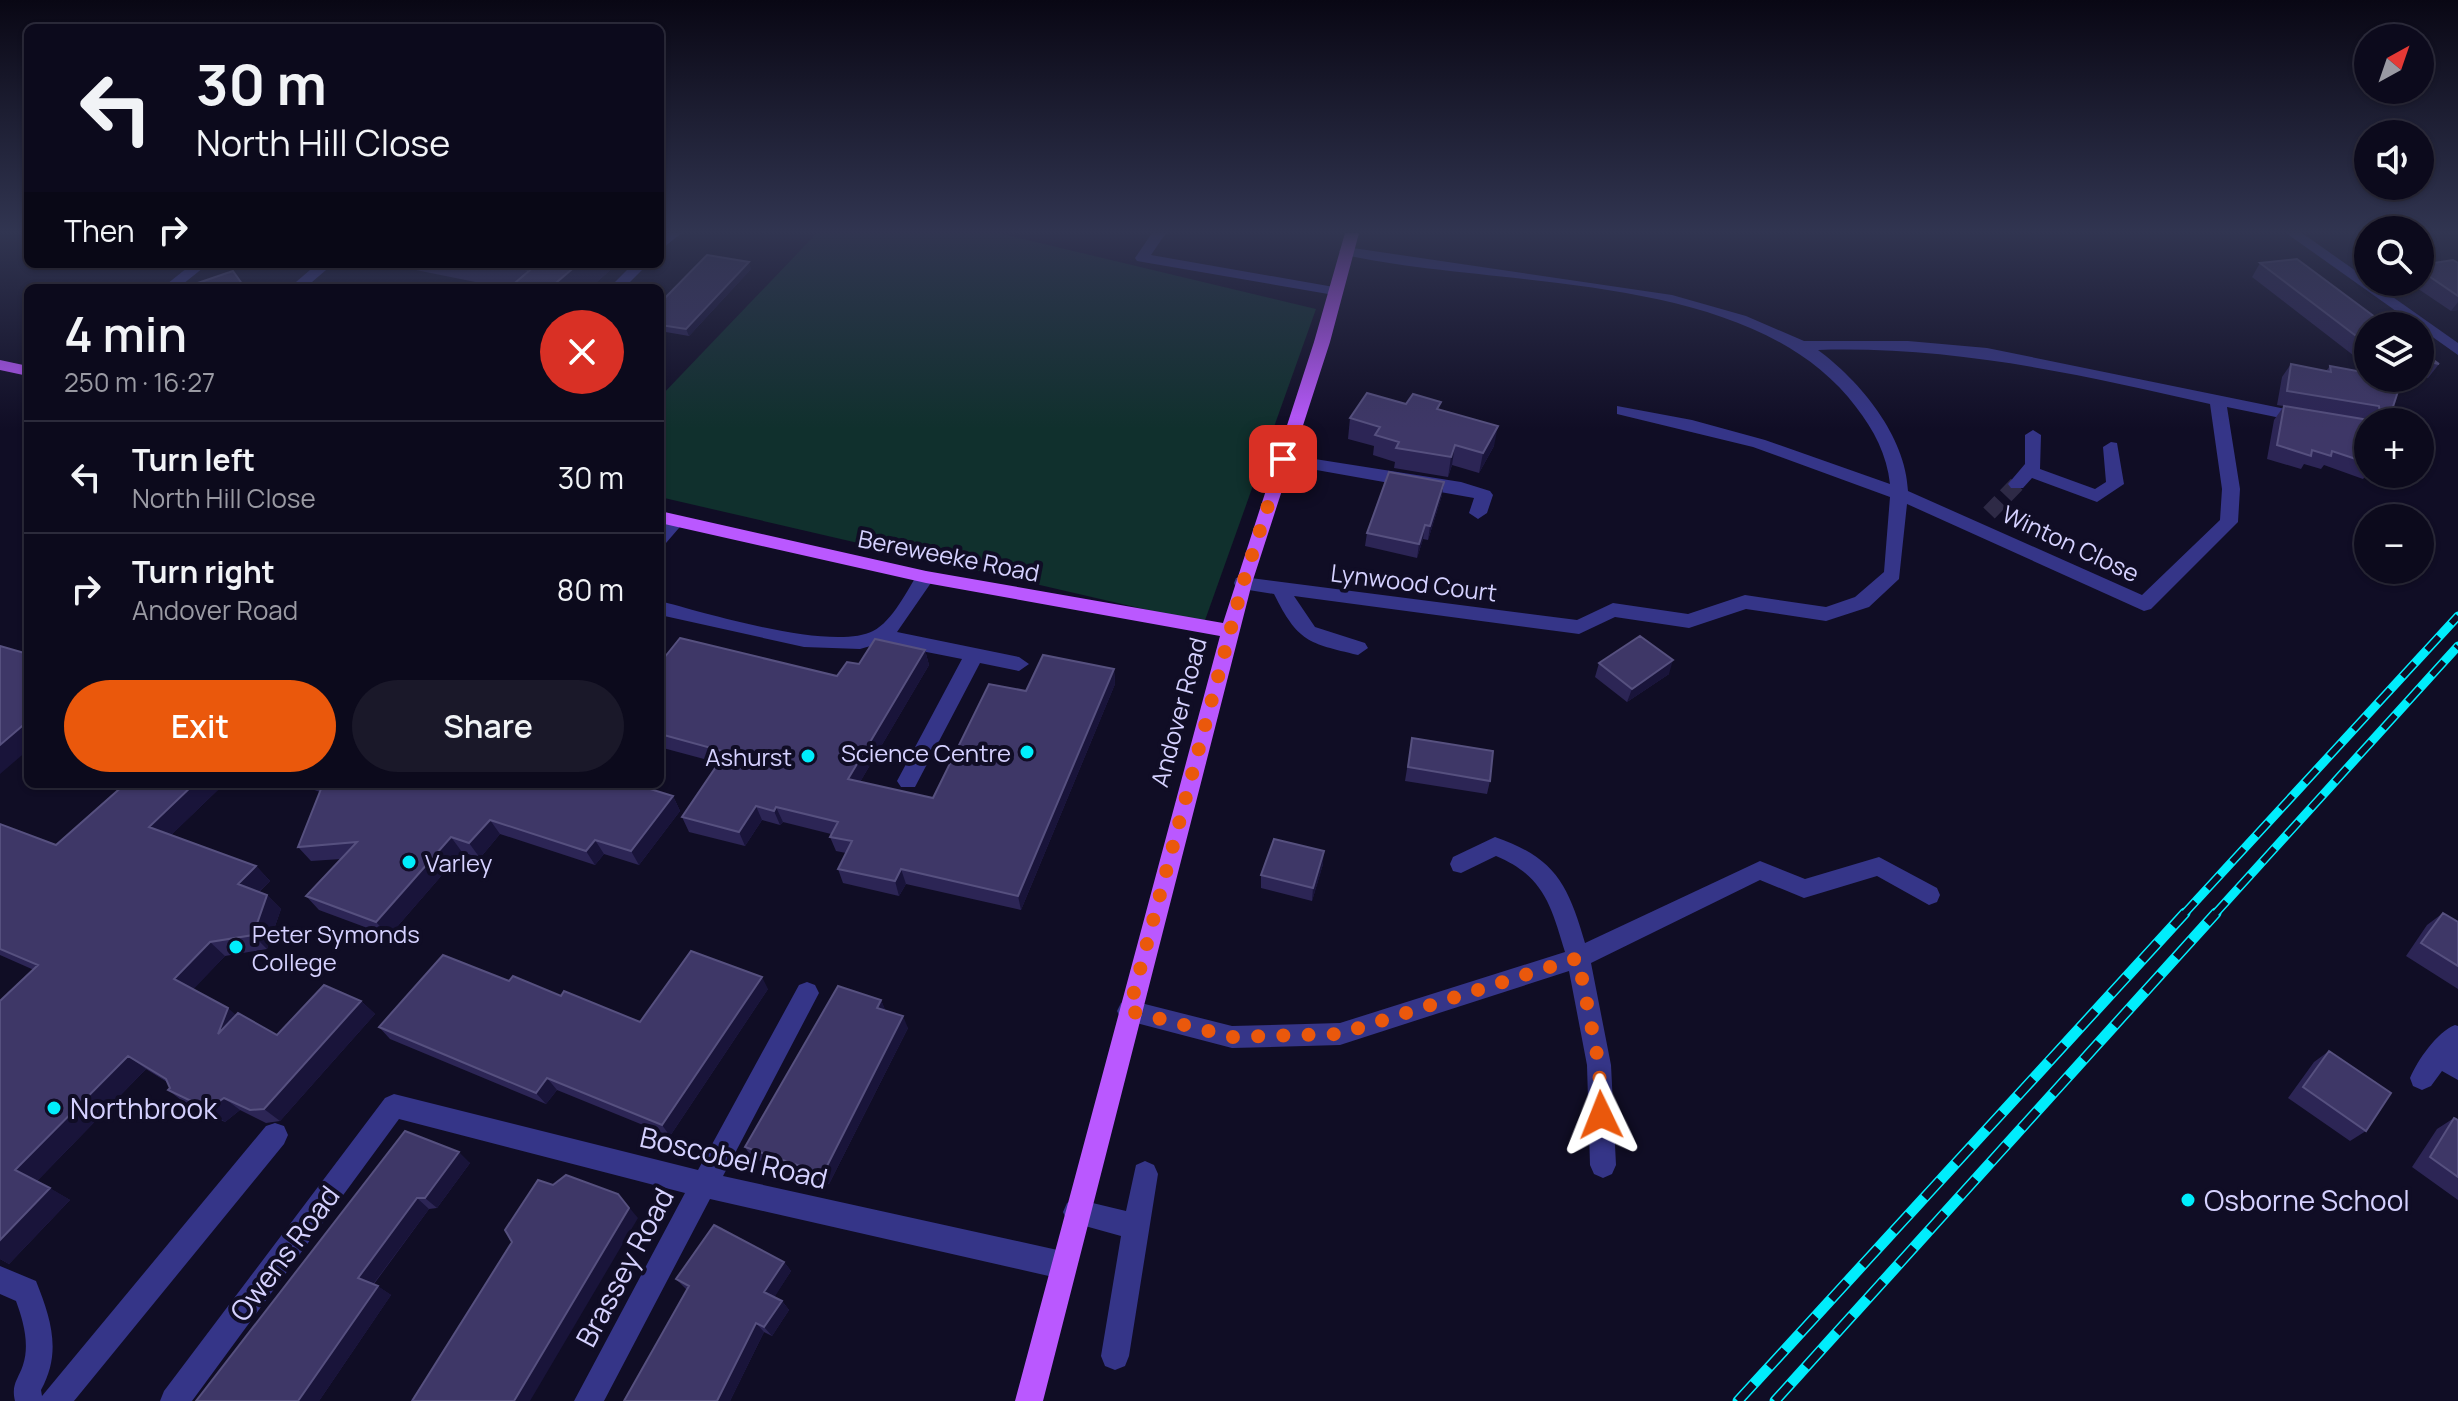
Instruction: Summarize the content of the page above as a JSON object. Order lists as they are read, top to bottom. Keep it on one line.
{"streets":{"main road":["Bereweeke Road","Andover Road"],"street":["Winton Close","Lynwood Court","Boscobel Road","Owens Road","Brassey Road"]},"crossings":[["Winton Close","Lynwood Court"],["Bereweeke Road","Andover Road"],["Lynwood Court","Andover Road"],["Andover Road","Boscobel Road"],["Boscobel Road","Owens Road"],["Boscobel Road","Brassey Road"]],"places":["Science Centre","Ashurst","Varley","Peter Symonds College","Northbrook","Osborne School"],"north":"top right","page":{"map_buttons":["+","−"],"turn":["30 m","North Hill Close"],"then":"Then","heading":["4 min","250 m · 16:27"],"list":[{"name":"Turn left","note":"North Hill Close","value":"30 m"},{"name":"Turn right","note":"Andover Road","value":"80 m"}],"buttons":["Exit","Share"]}}
